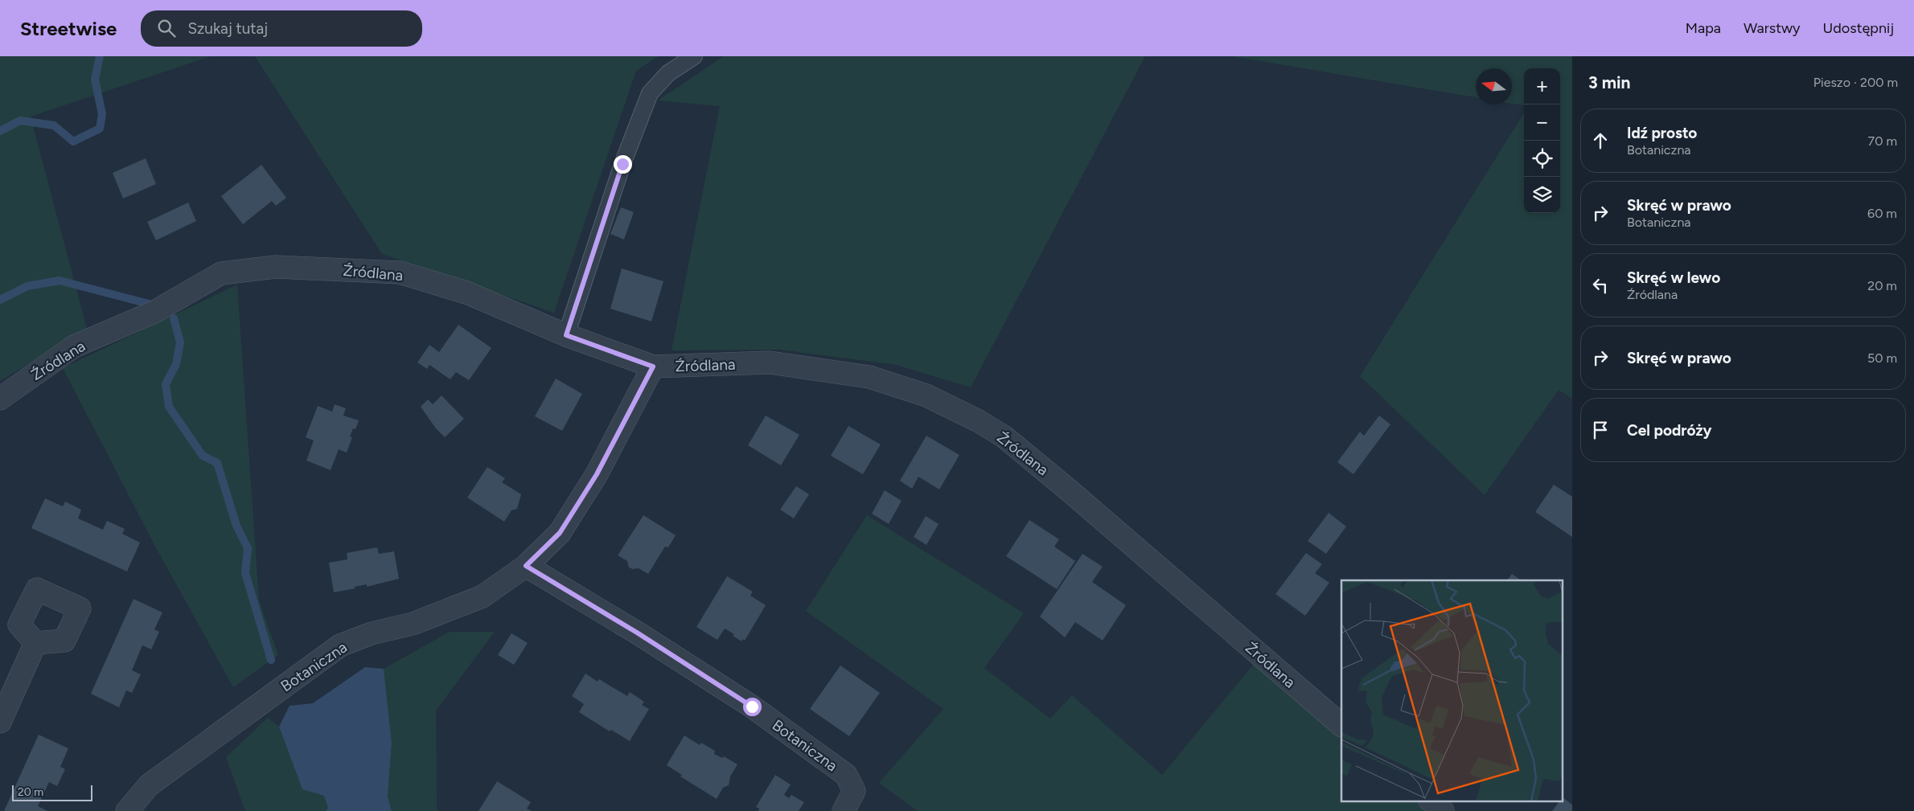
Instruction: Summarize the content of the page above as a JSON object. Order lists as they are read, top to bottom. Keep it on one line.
{"streets":{"street":["Źródlana","Botaniczna"]},"crossings":[["Źródlana","Botaniczna"]],"scale_bar":"20 m","north":"left","page":{"header":"Streetwise","search":"Szukaj tutaj","nav":["Mapa","Warstwy","Udostępnij"],"heading":["3 min","Pieszo · 200 m"],"map_buttons":["+","−"],"list":[["Idź prosto","Botaniczna","70 m"],["Skręć w prawo","Botaniczna","60 m"],["Skręć w lewo","Źródlana","20 m"],["Skręć w prawo","50 m"],"Cel podróży"],"scale":"20 m"}}
